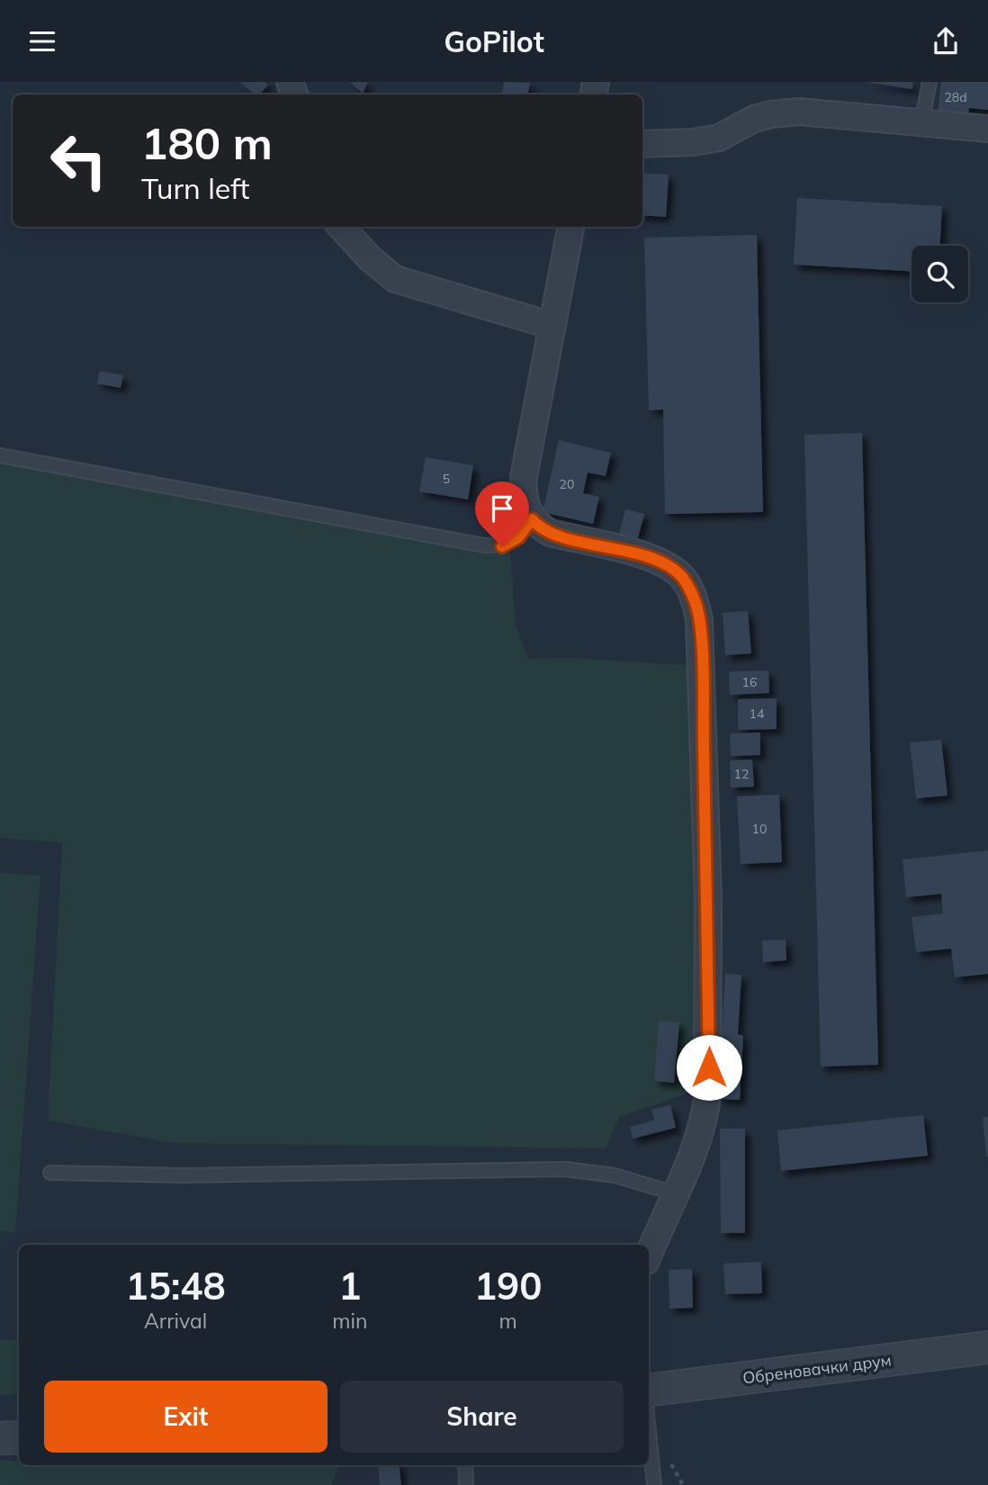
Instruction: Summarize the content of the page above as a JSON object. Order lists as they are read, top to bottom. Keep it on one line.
{"streets":{"street":["Обреновачки друм"]},"house_numbers":["28d","5","20","16","14","12","10"],"page":{"header":"GoPilot","turn":["180 m","Turn left"],"eta":["15:48","Arrival","1","min","190","m"],"buttons":["Exit","Share"]}}
